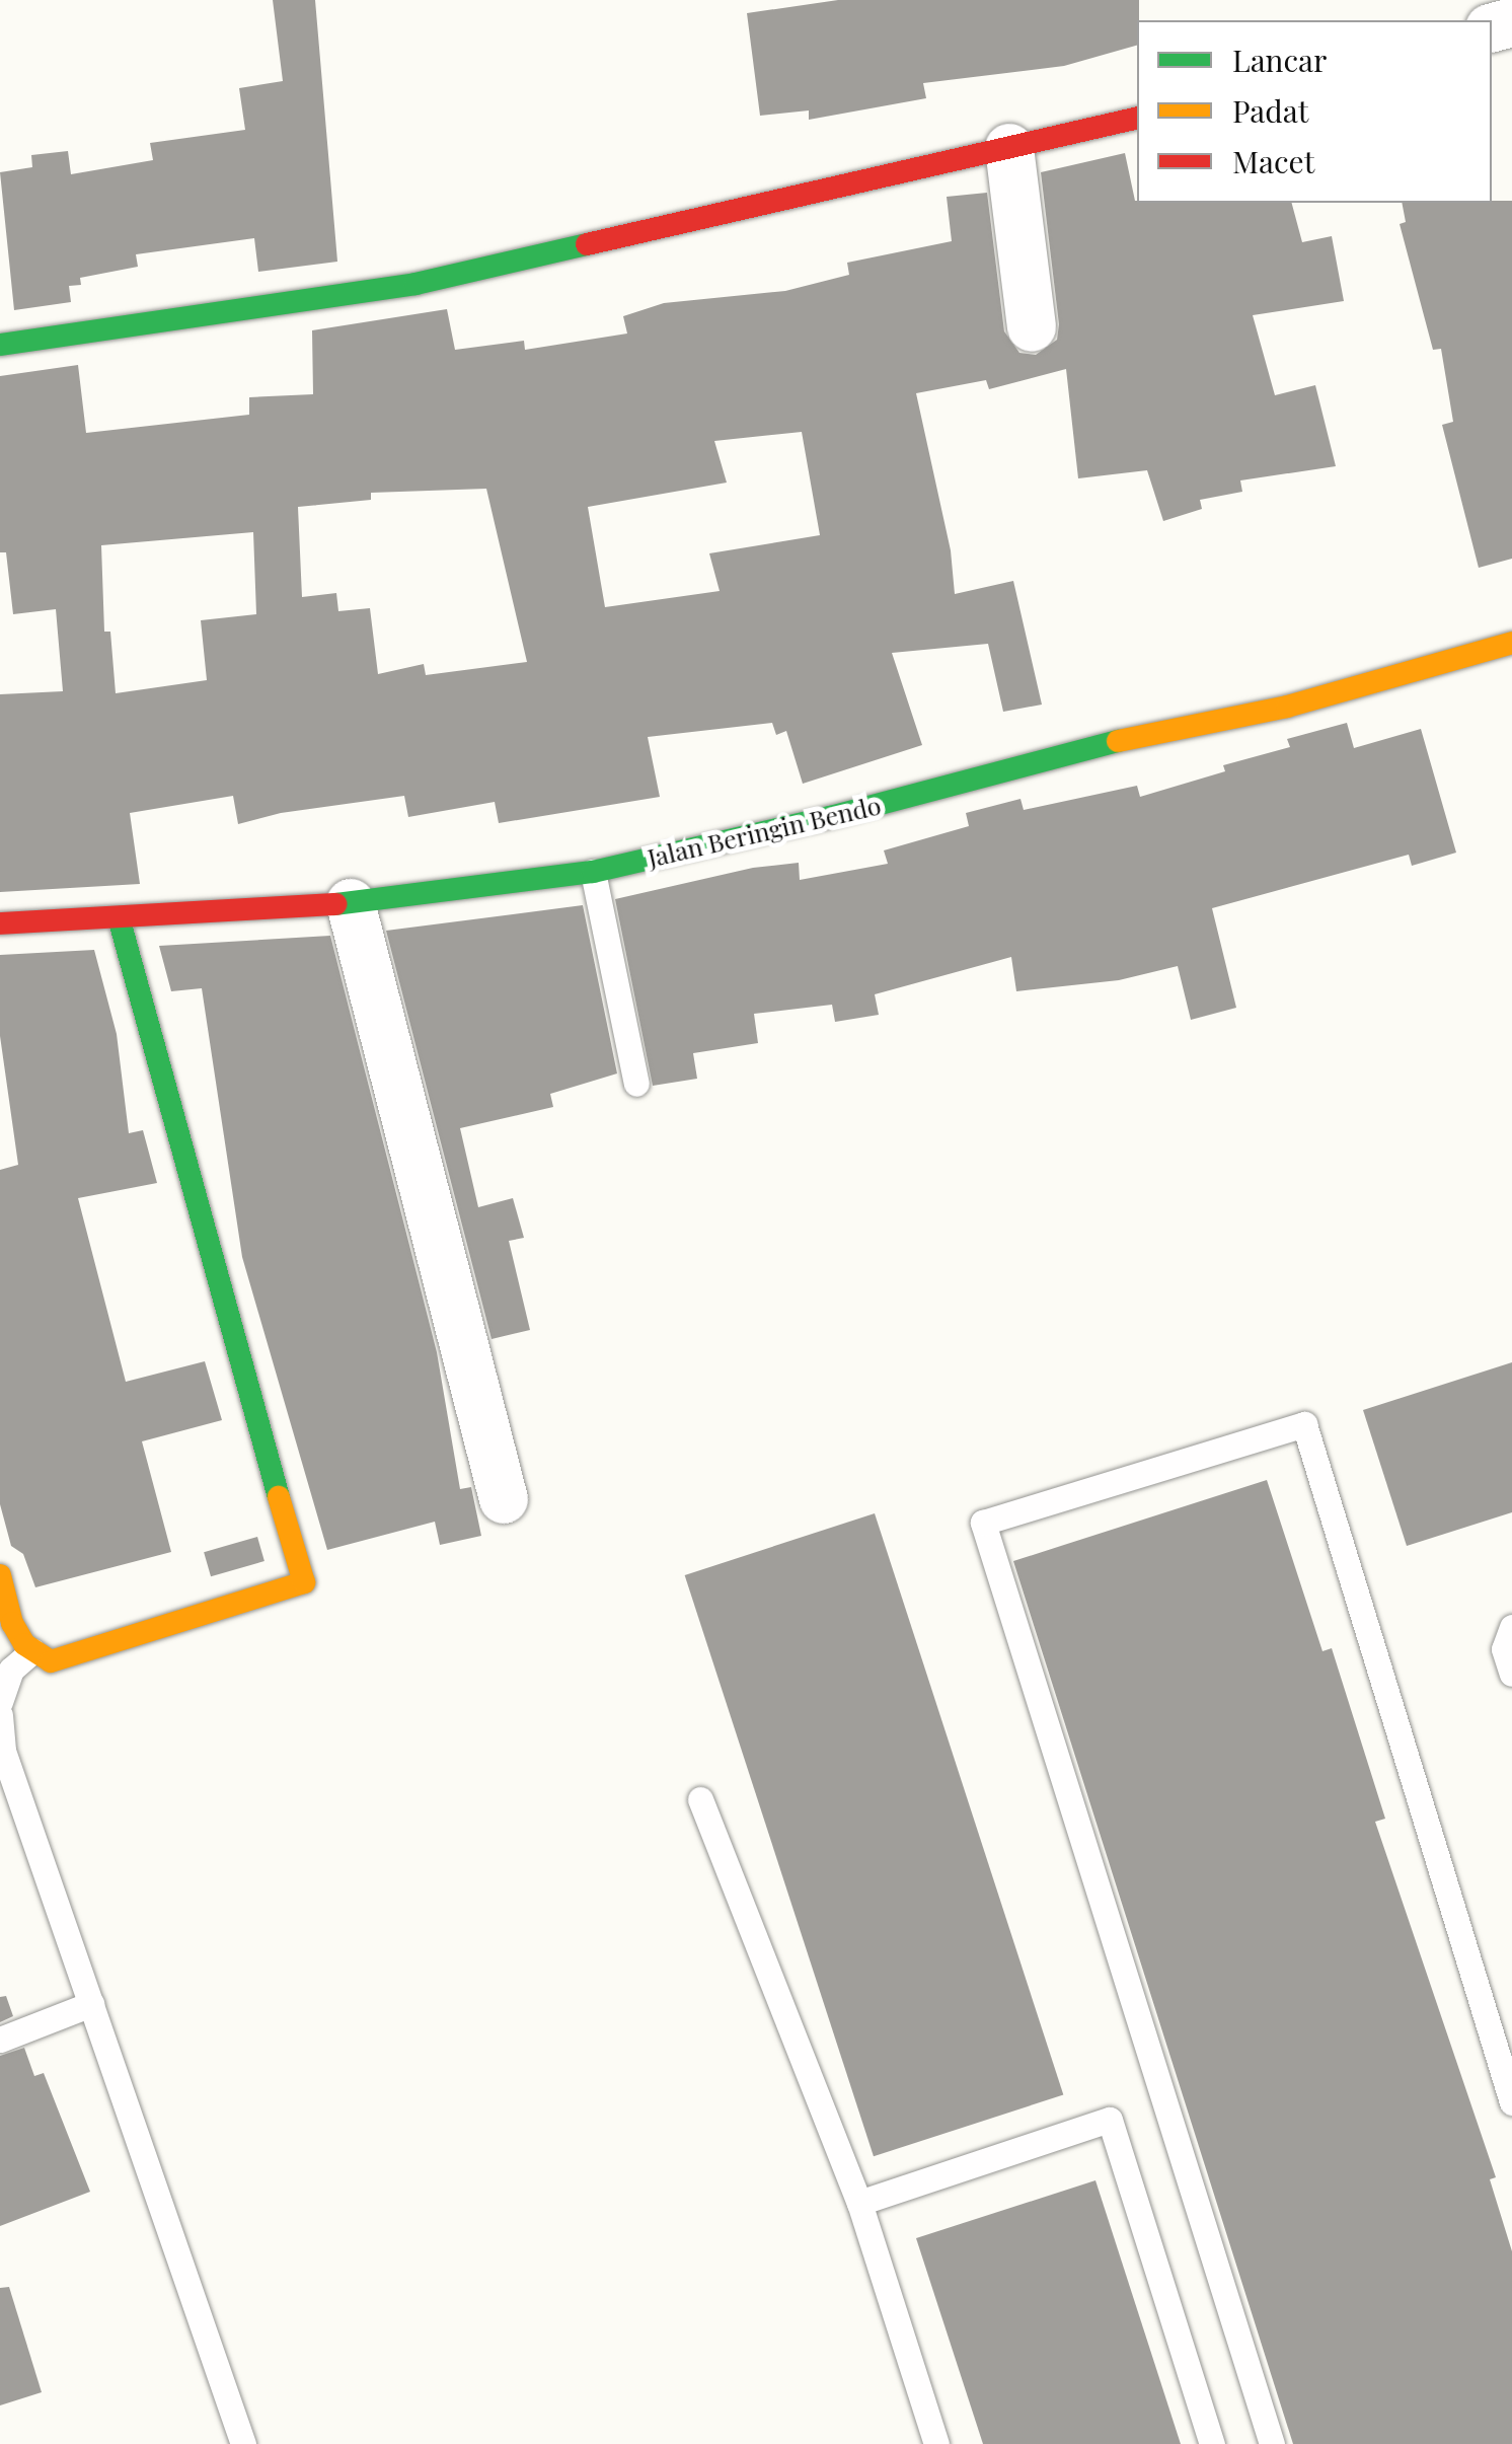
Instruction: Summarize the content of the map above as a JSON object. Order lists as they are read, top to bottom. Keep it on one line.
{"streets":{"street":["Jalan Beringin Bendo"]},"legend":["Lancar","Padat","Macet"]}
